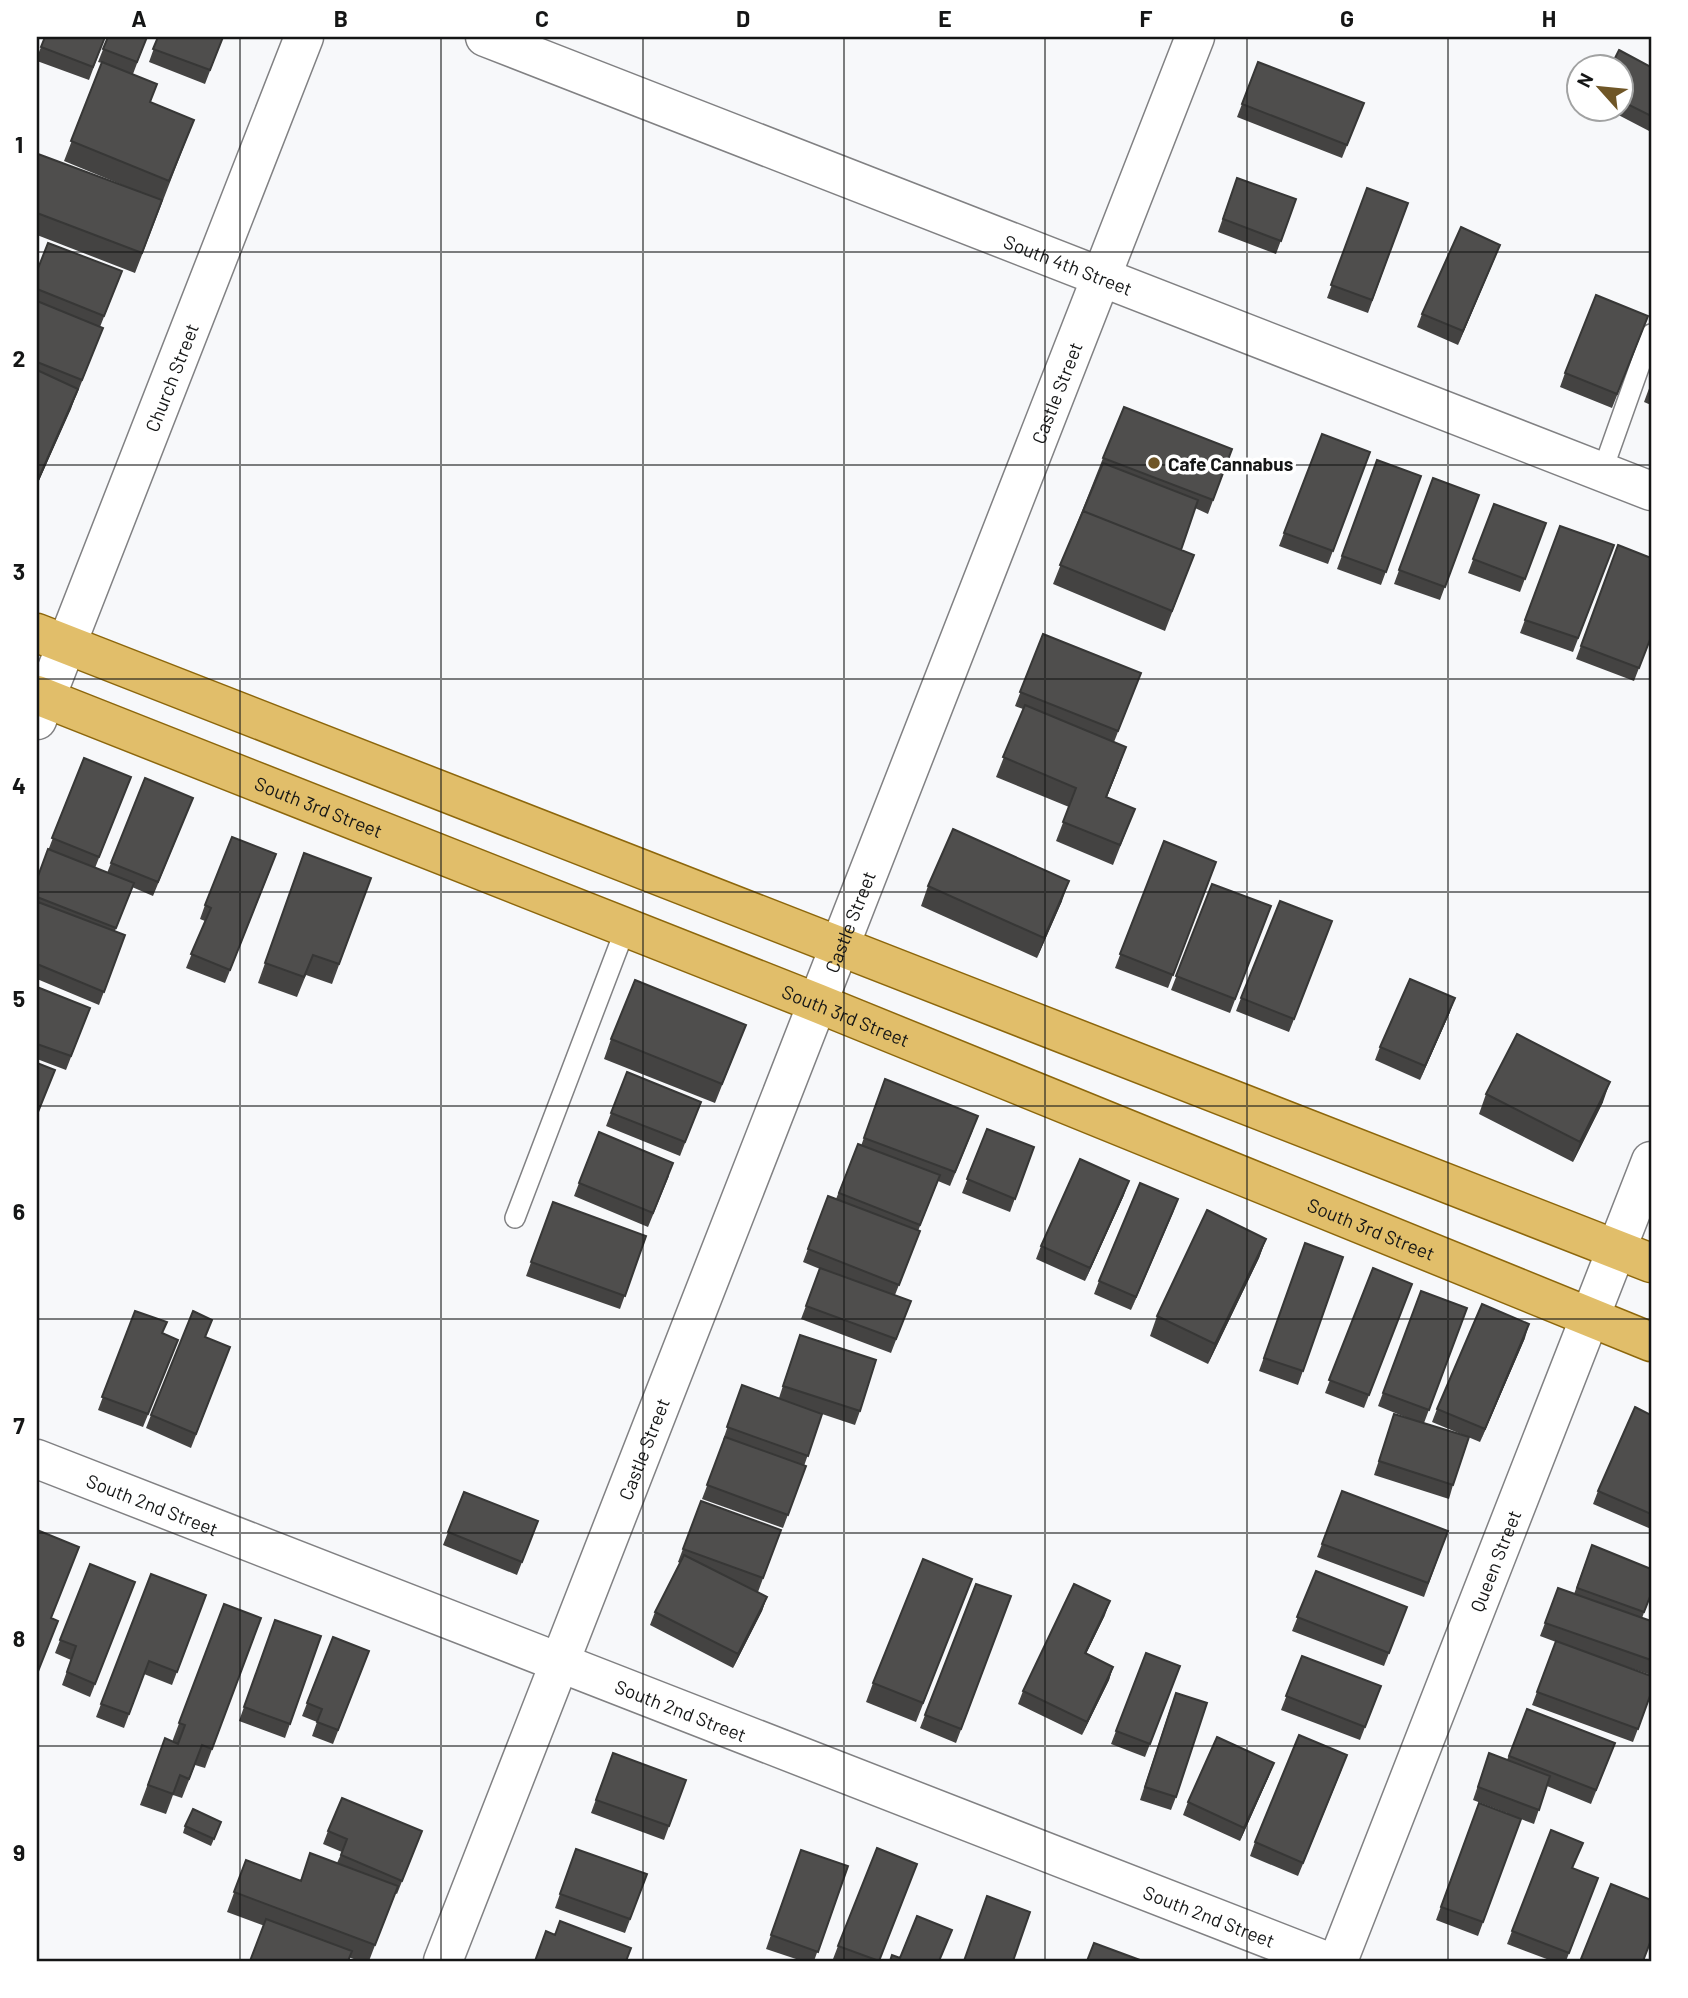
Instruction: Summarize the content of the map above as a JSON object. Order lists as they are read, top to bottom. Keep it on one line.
{"streets":{"main road":["South 3rd Street"],"street":["South 4th Street","Church Street","Castle Street","South 2nd Street","Queen Street"]},"crossings":[["South 4th Street","Castle Street"],["Church Street","South 3rd Street"],["Castle Street","South 3rd Street"],["Castle Street","South 2nd Street"],["South 3rd Street","Queen Street"]],"places":["Cafe Cannabus"],"north":"top left","grid":{"columns":["A","B","C","D","E","F","G","H"],"rows":["1","2","3","4","5","6","7","8","9"]}}
